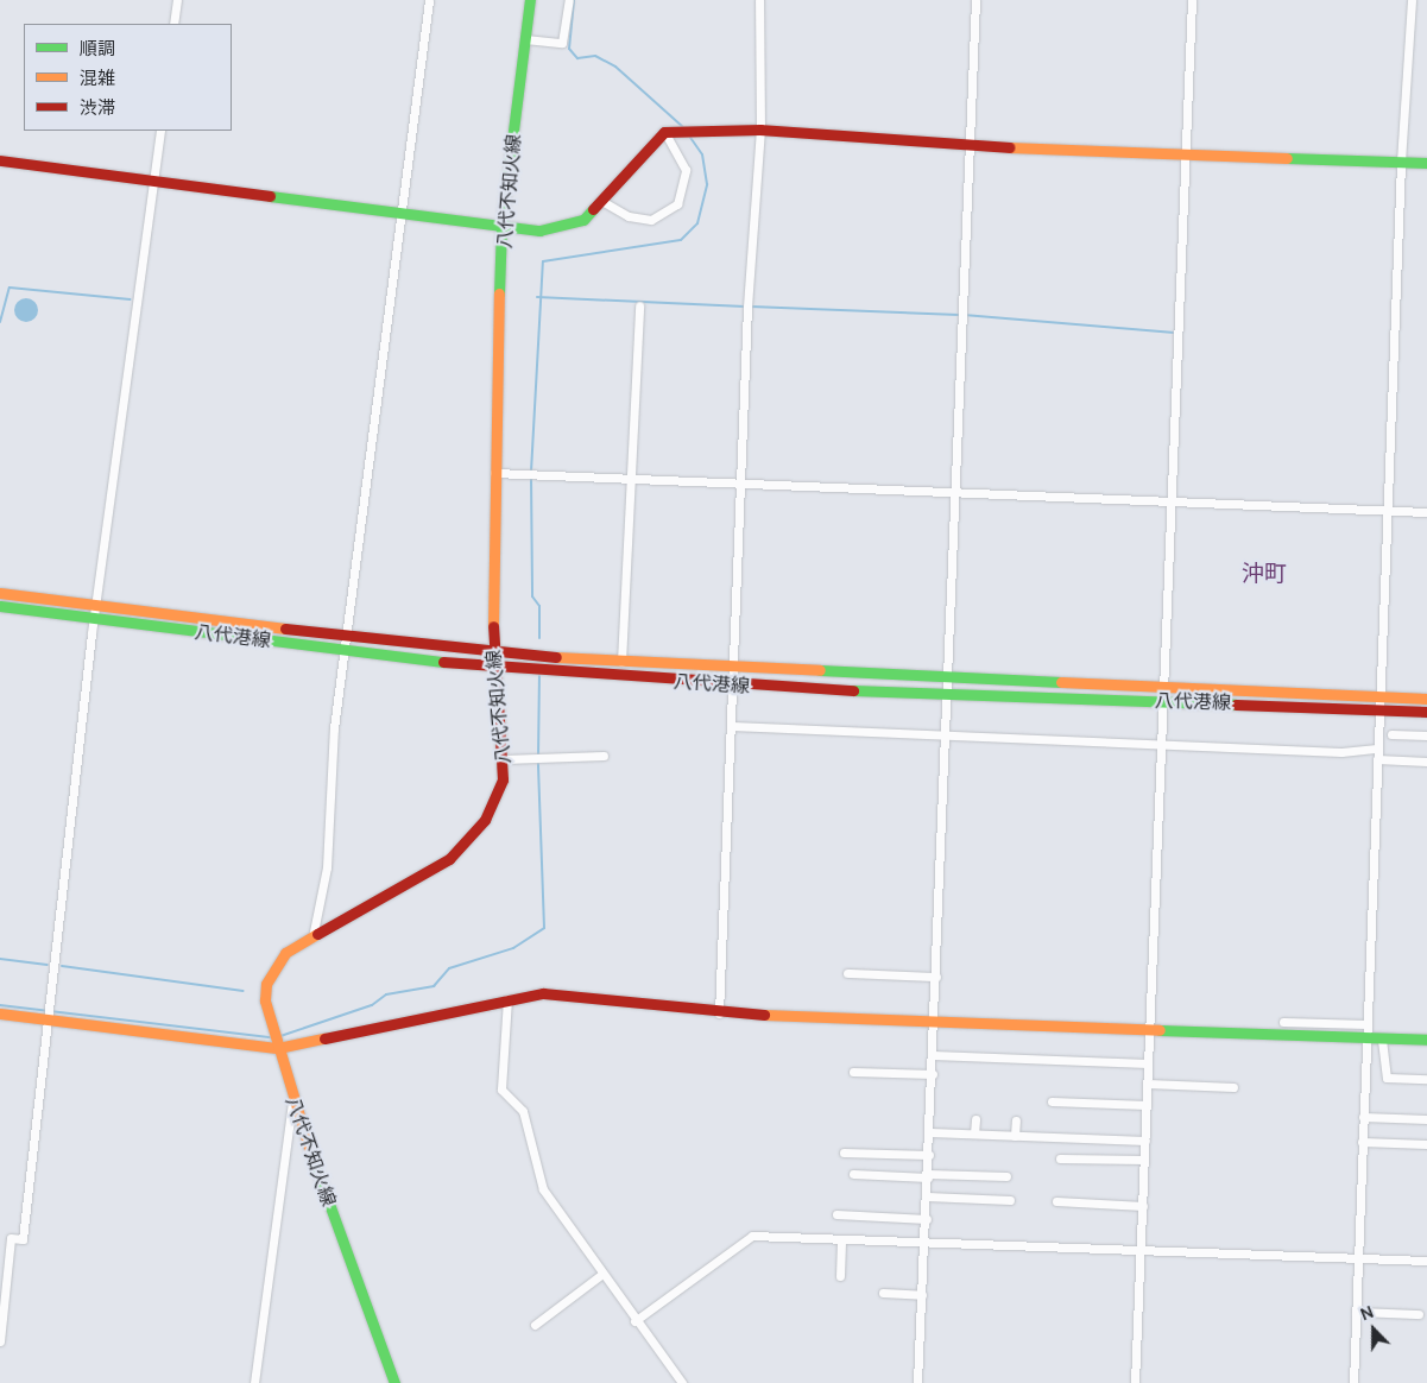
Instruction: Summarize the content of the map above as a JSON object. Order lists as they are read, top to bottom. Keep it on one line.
{"streets":{"main road":["八代不知火線","八代港線"]},"crossings":[["八代不知火線","八代港線"]],"districts":["沖町"],"legend":["順調","混雑","渋滞"],"north":"top"}
